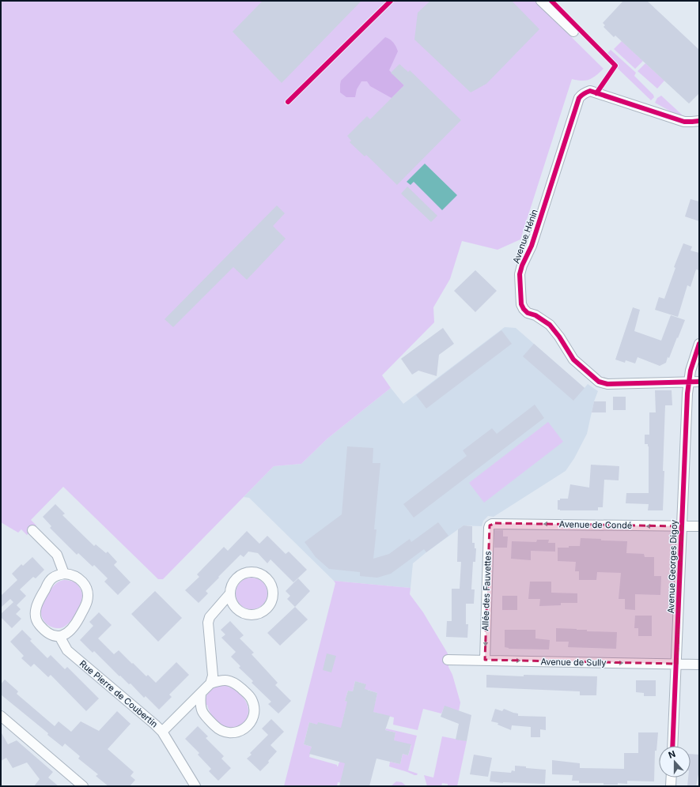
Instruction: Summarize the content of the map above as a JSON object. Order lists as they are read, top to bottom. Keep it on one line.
{"streets":{"street":["Avenue Hénin","Avenue de Condé","Avenue Georges Digoy","Allée des Fauvettes","Avenue de Sully","Rue Pierre de Coubertin"]},"crossings":[["Avenue Hénin","Avenue Georges Digoy"],["Avenue de Condé","Avenue Georges Digoy"],["Avenue de Condé","Allée des Fauvettes"],["Avenue Georges Digoy","Avenue de Sully"],["Allée des Fauvettes","Avenue de Sully"]],"one_way":["Avenue de Condé","Allée des Fauvettes","Avenue de Sully"],"north":"top"}
